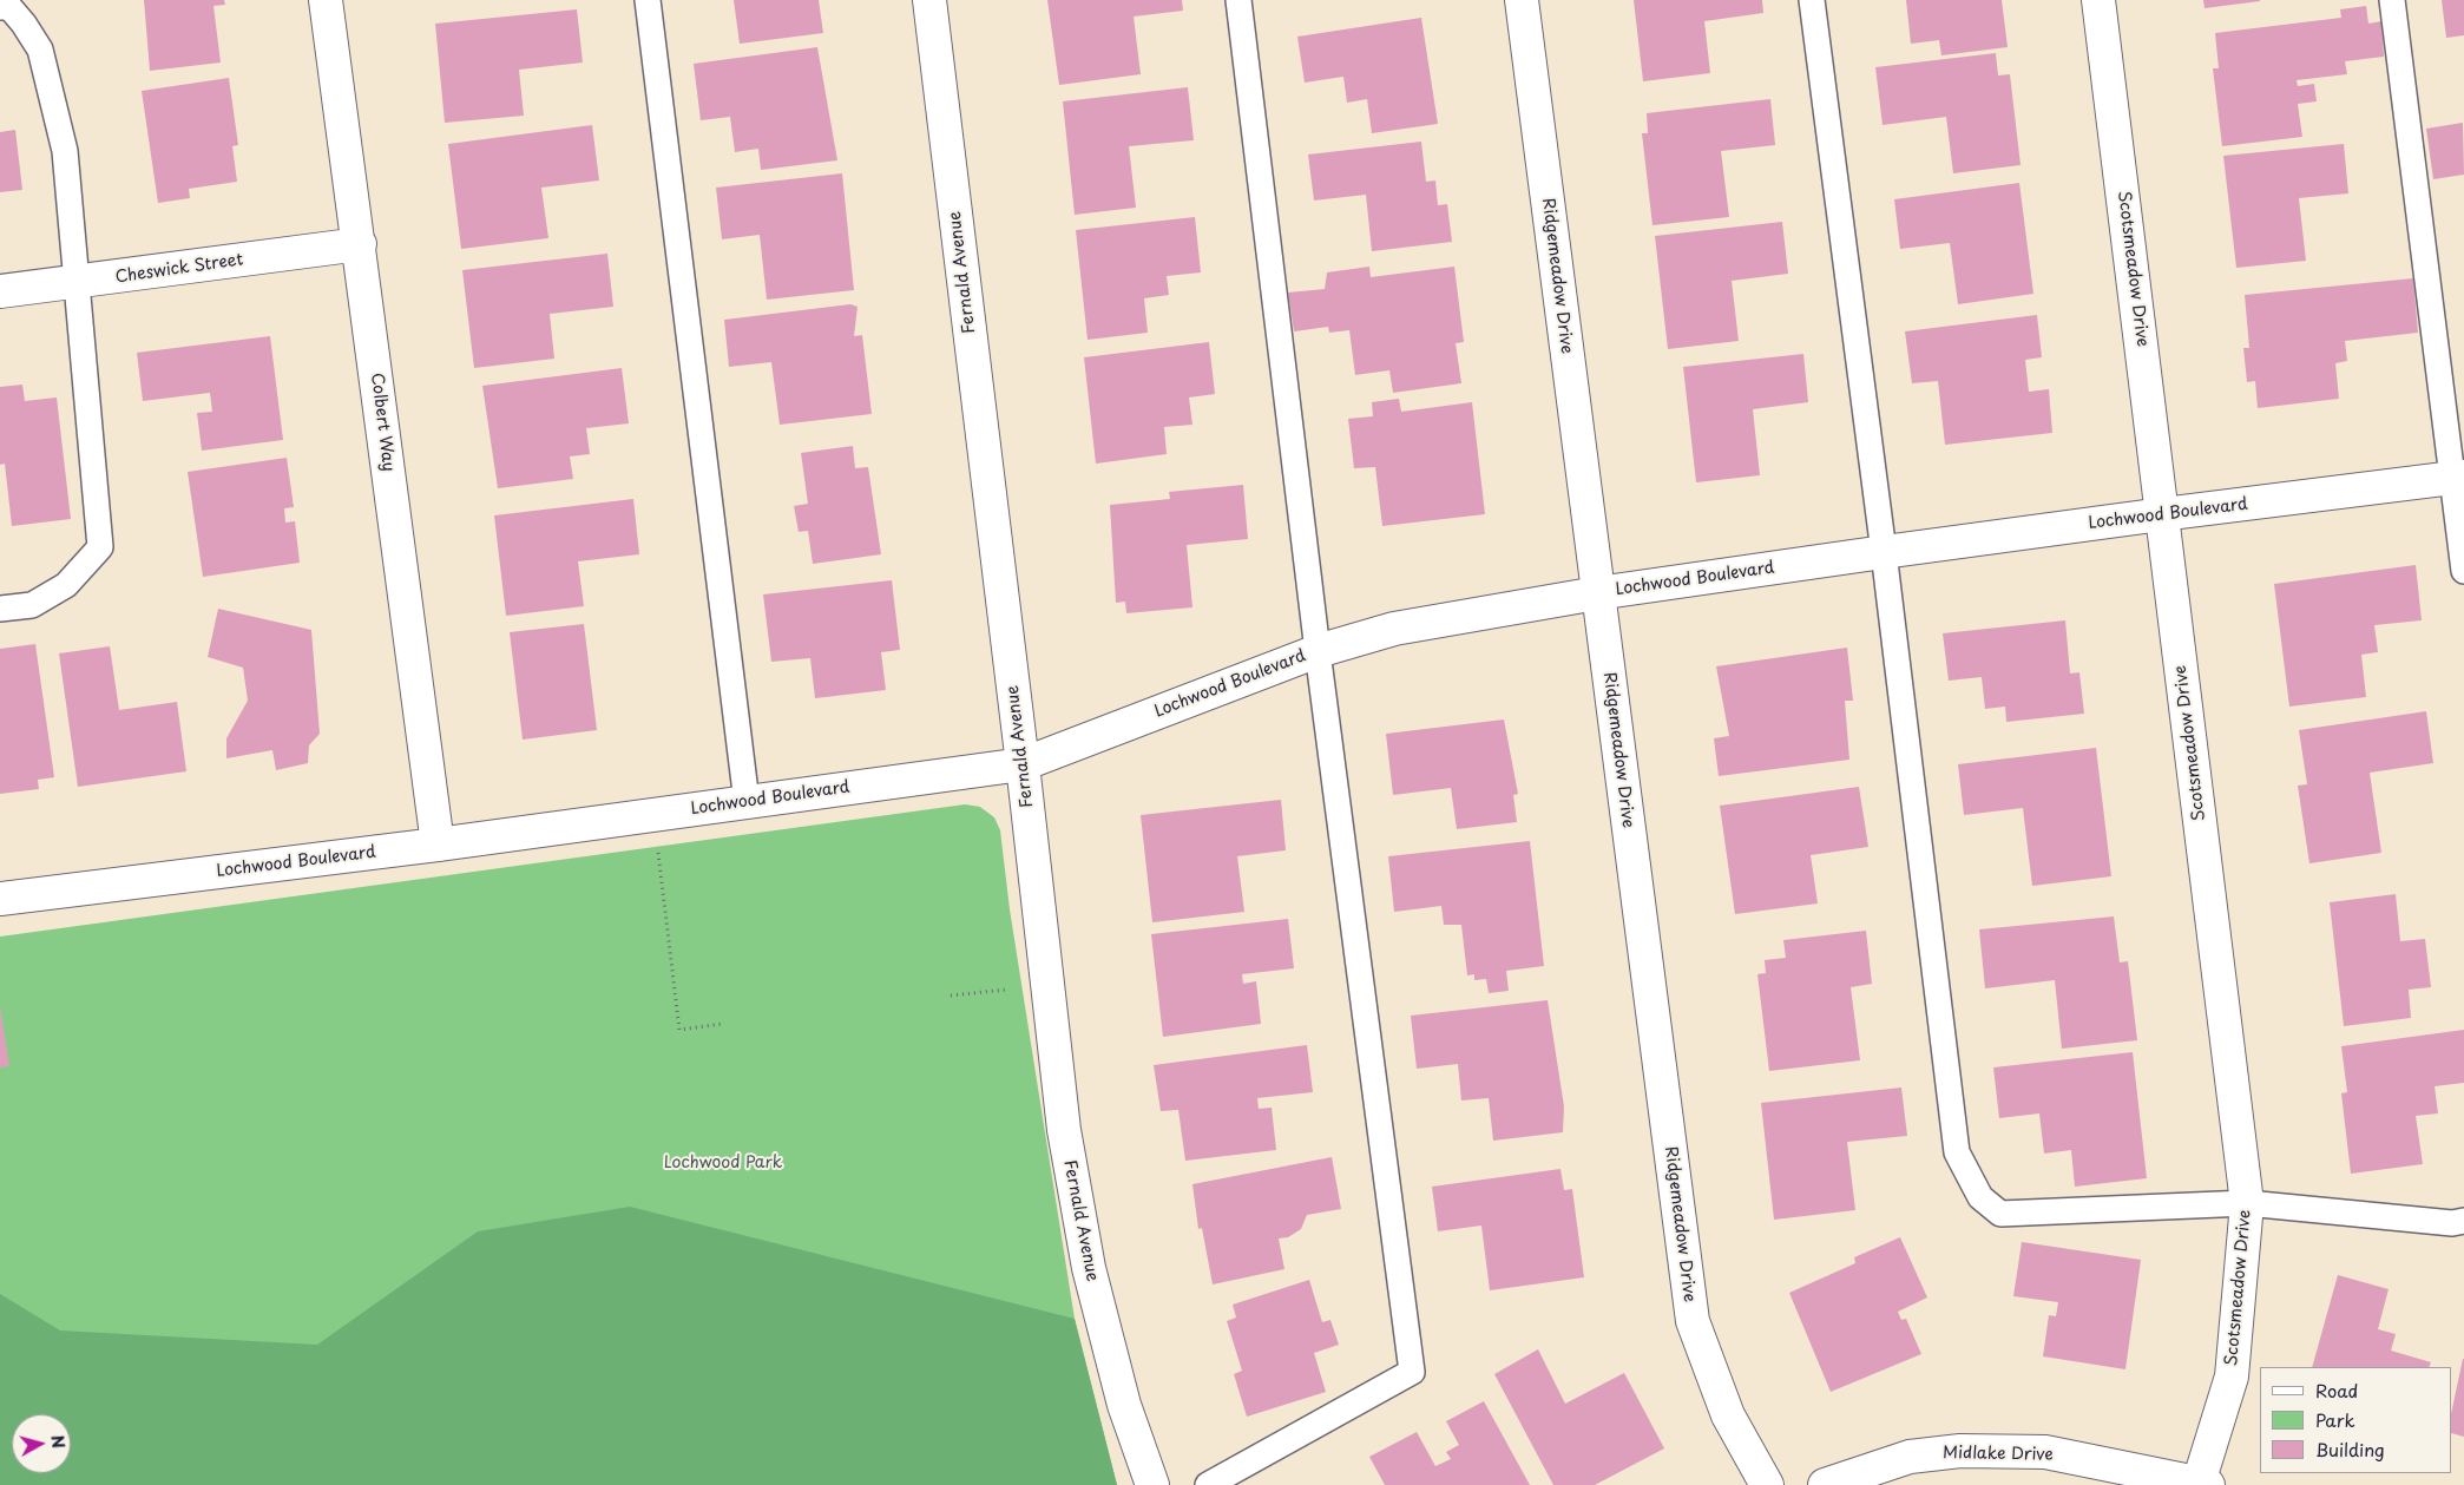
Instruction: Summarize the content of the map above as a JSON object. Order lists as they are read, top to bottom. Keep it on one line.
{"streets":{"street":["Cheswick Street","Scotsmeadow Drive","Fernald Avenue","Ridgemeadow Drive","Colbert Way","Lochwood Boulevard","Midlake Drive"]},"crossings":[["Cheswick Street","Colbert Way"],["Scotsmeadow Drive","Lochwood Boulevard"],["Scotsmeadow Drive","Midlake Drive"],["Fernald Avenue","Lochwood Boulevard"],["Ridgemeadow Drive","Lochwood Boulevard"],["Colbert Way","Lochwood Boulevard"]],"parks":["Lochwood Park"],"legend":["Road","Park","Building"],"north":"right"}
